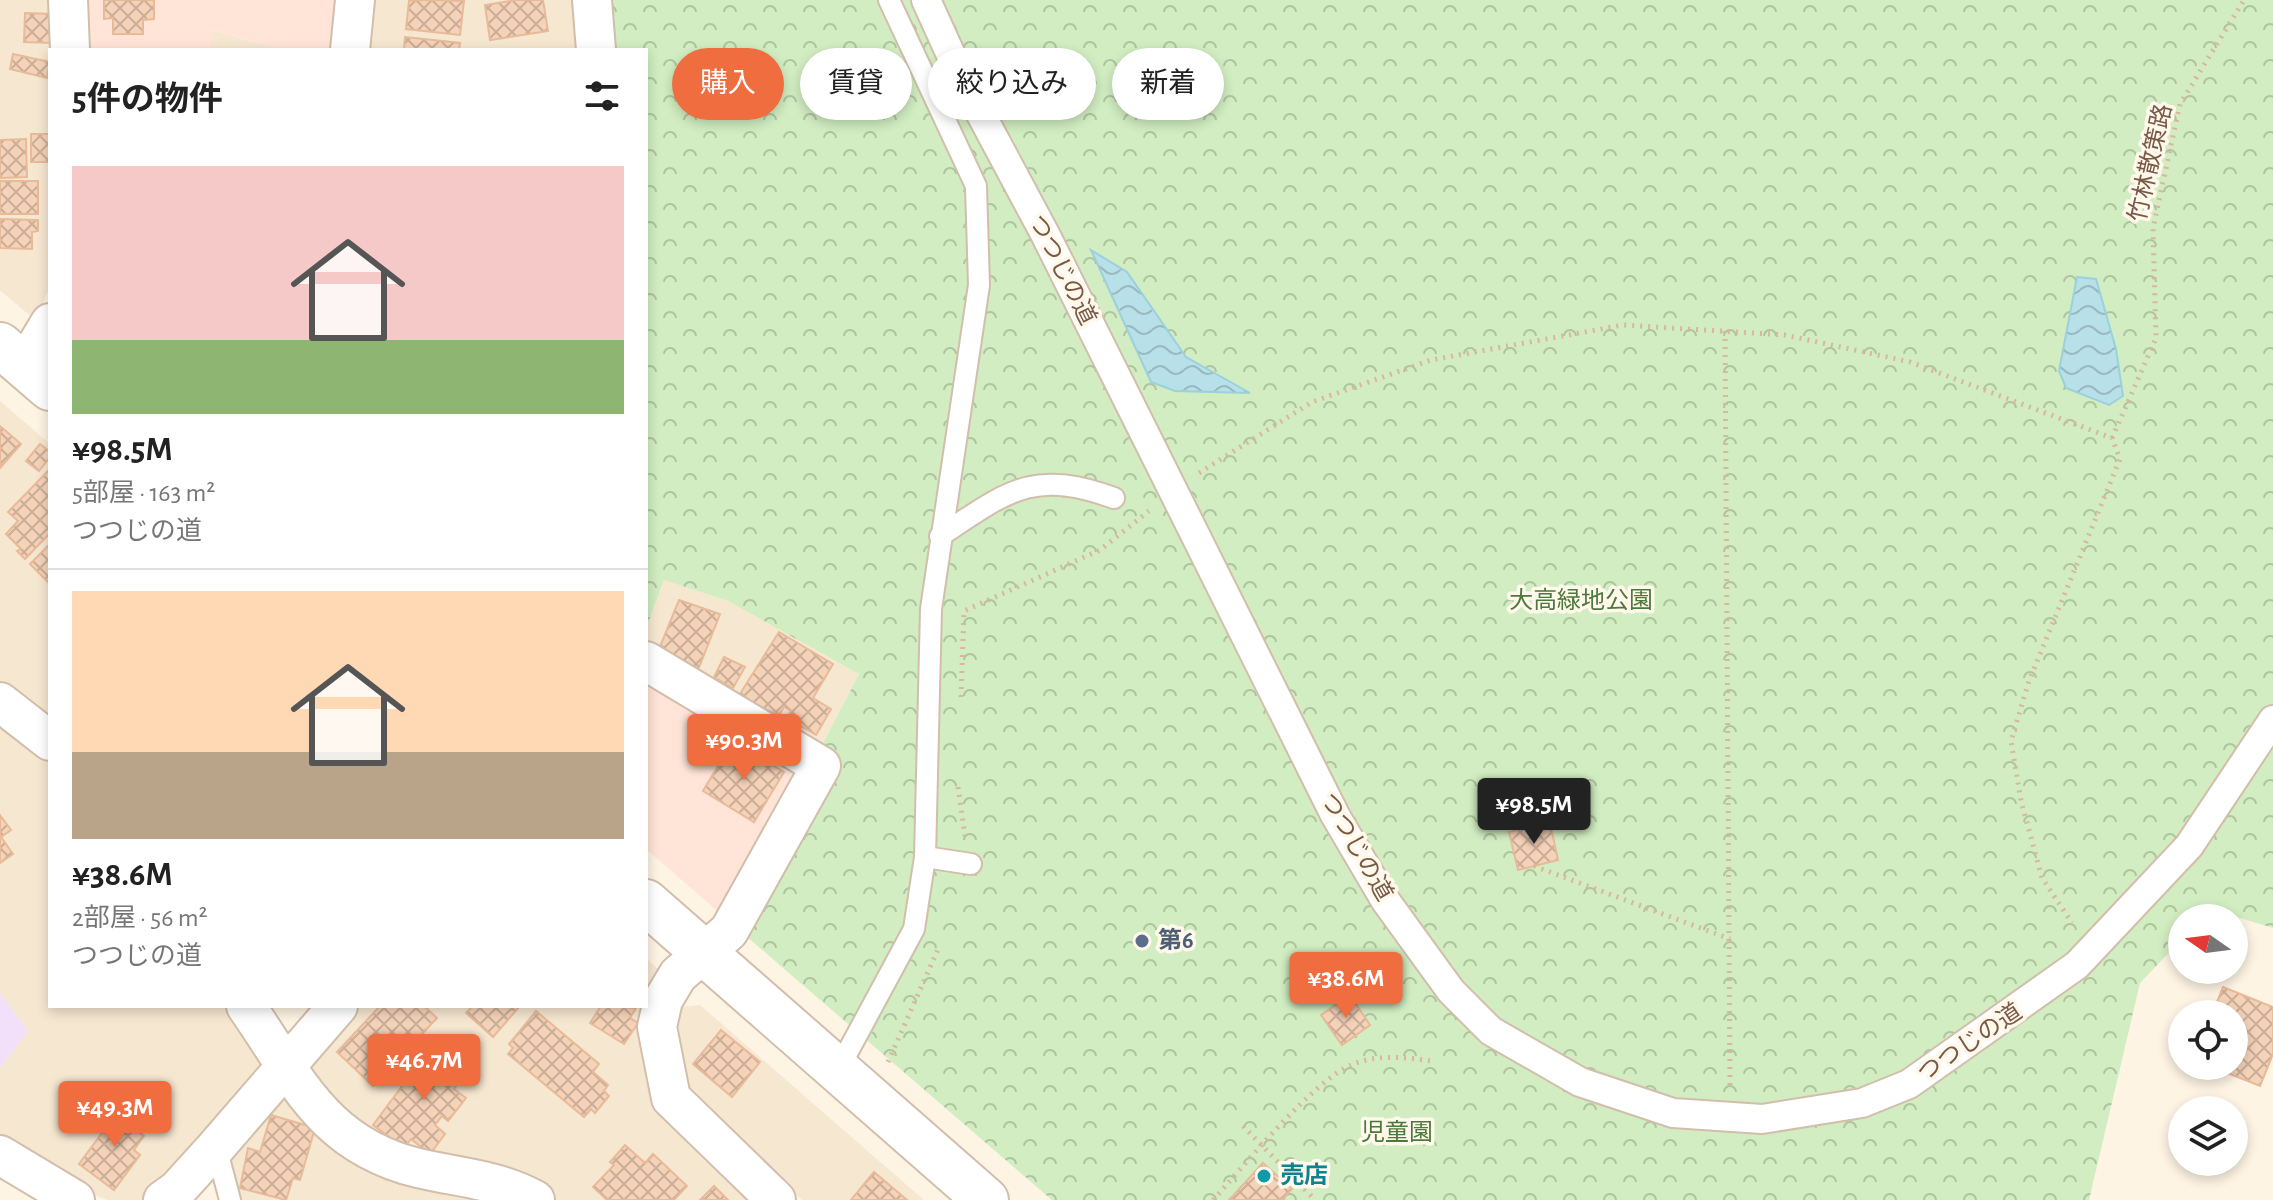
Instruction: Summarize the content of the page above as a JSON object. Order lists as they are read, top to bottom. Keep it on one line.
{"streets":{"street":["つつじの道"],"path":["竹林散策路"]},"parks":["大高緑地公園","児童園"],"places":["第6","売店"],"north":"left","page":{"chip":["購入","賃貸","絞り込み","新着"],"heading":"5件の物件","list":[{"name":"¥98.5M","note":"5部屋 · 163 m² · つつじの道"},{"name":"¥38.6M","note":"2部屋 · 56 m² · つつじの道"}],"price":["¥90.3M","¥98.5M","¥38.6M","¥46.7M","¥49.3M"]}}
